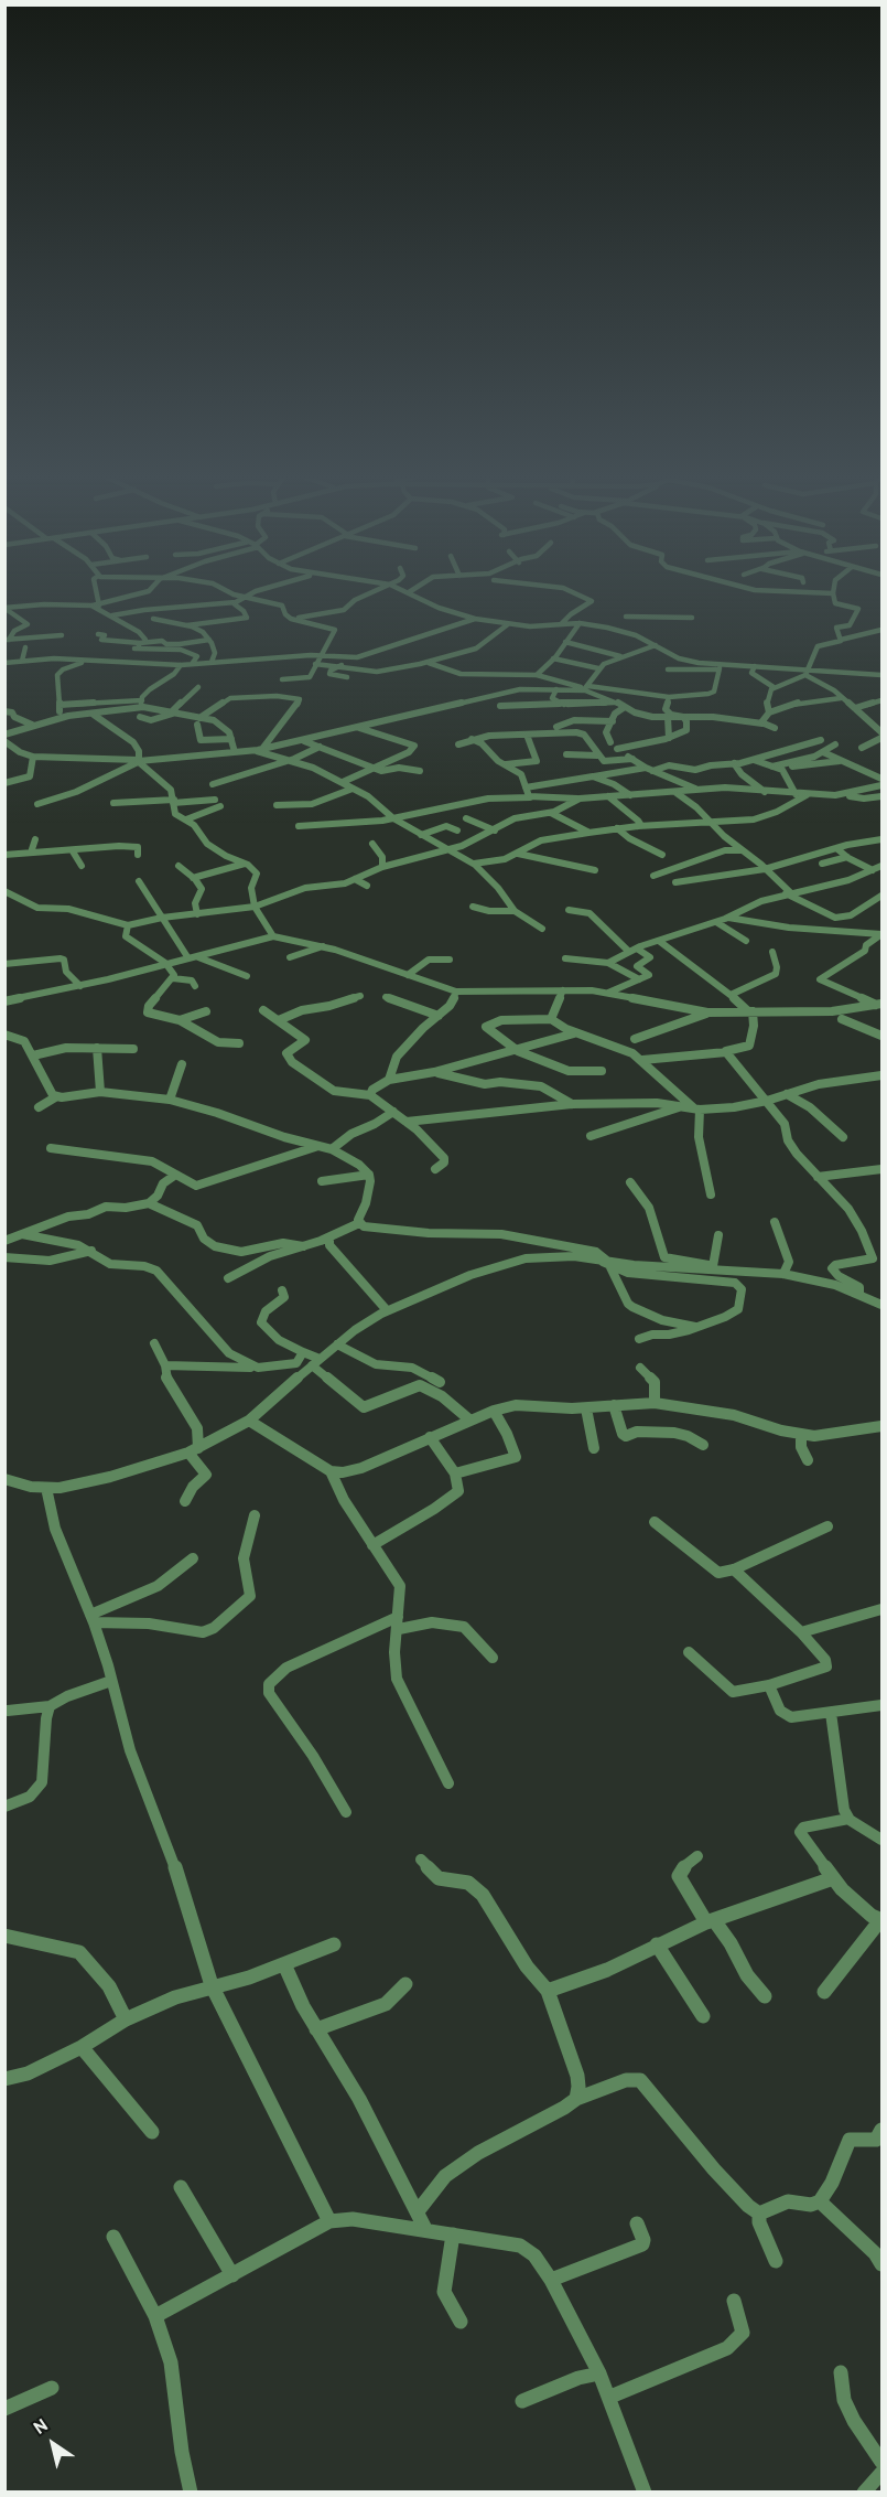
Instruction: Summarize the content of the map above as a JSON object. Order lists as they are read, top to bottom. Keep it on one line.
{"north":"top left"}
